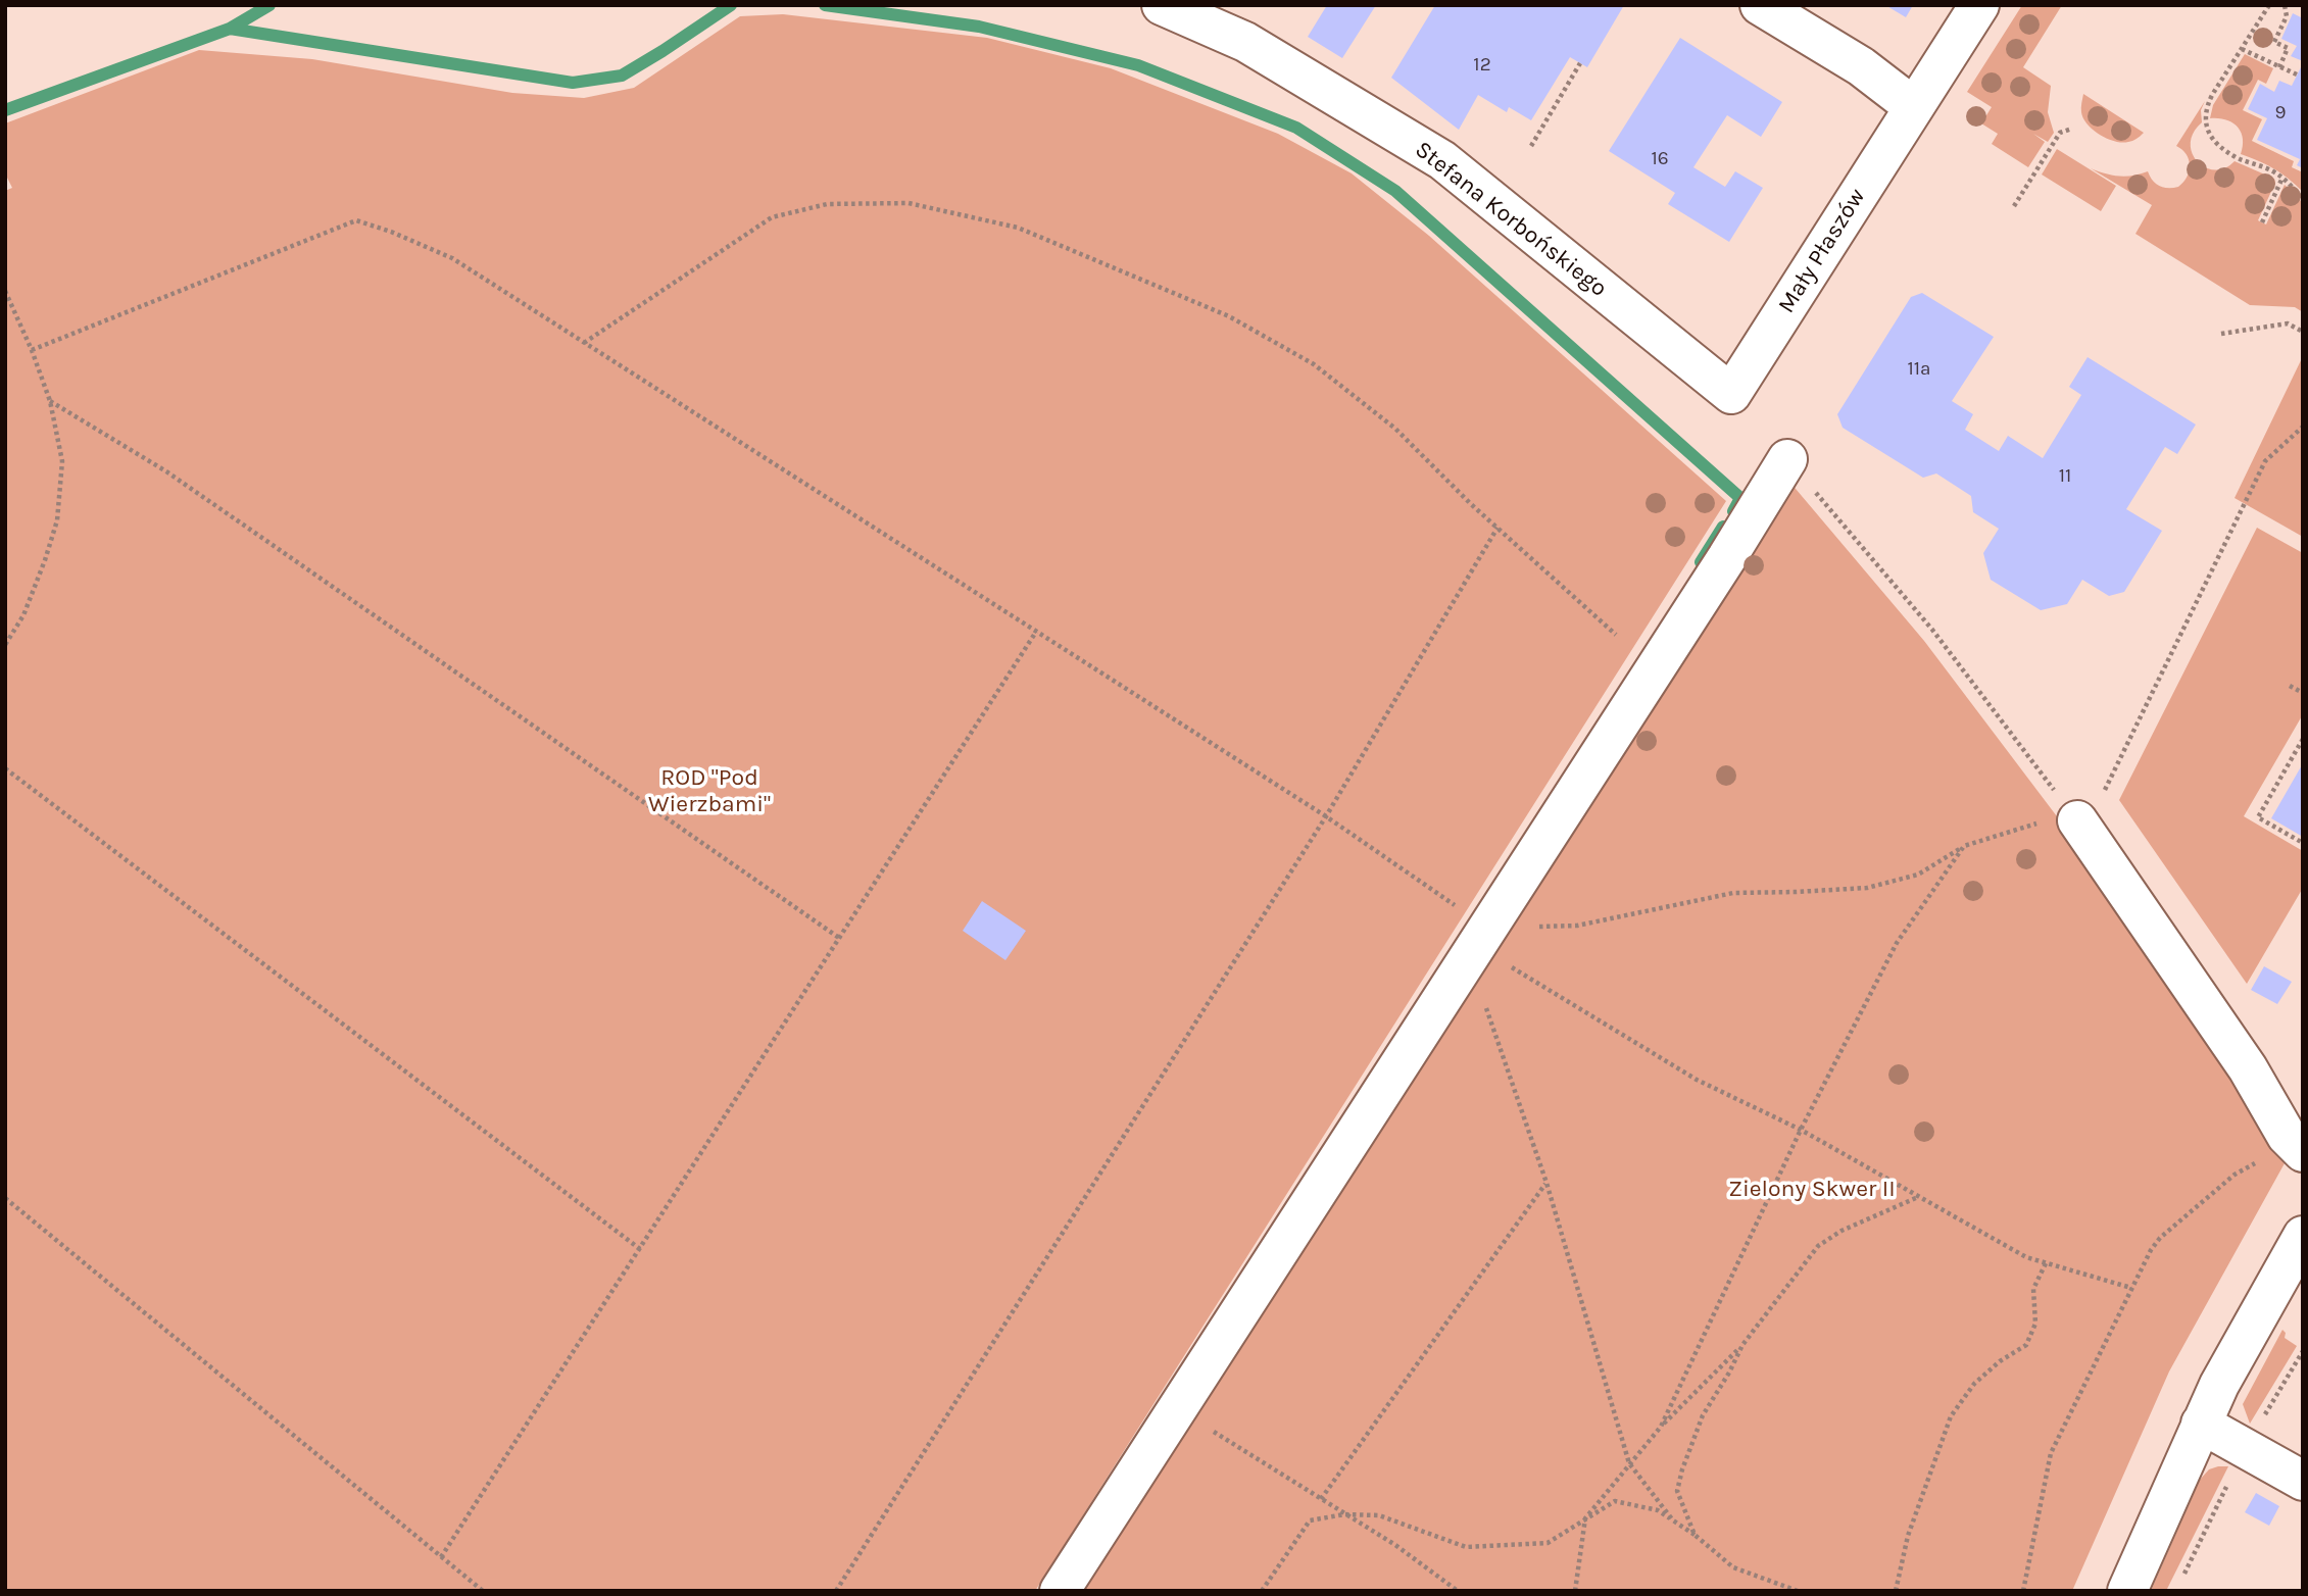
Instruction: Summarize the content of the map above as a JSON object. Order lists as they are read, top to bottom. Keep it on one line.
{"streets":{"street":["Stefana Korbońskiego","Mały Płaszów"]},"crossings":[["Stefana Korbońskiego","Mały Płaszów"]],"parks":["ROD \"Pod Wierzbami\"","Zielony Skwer II"],"house_numbers":["12","9","16","11a","11"]}
